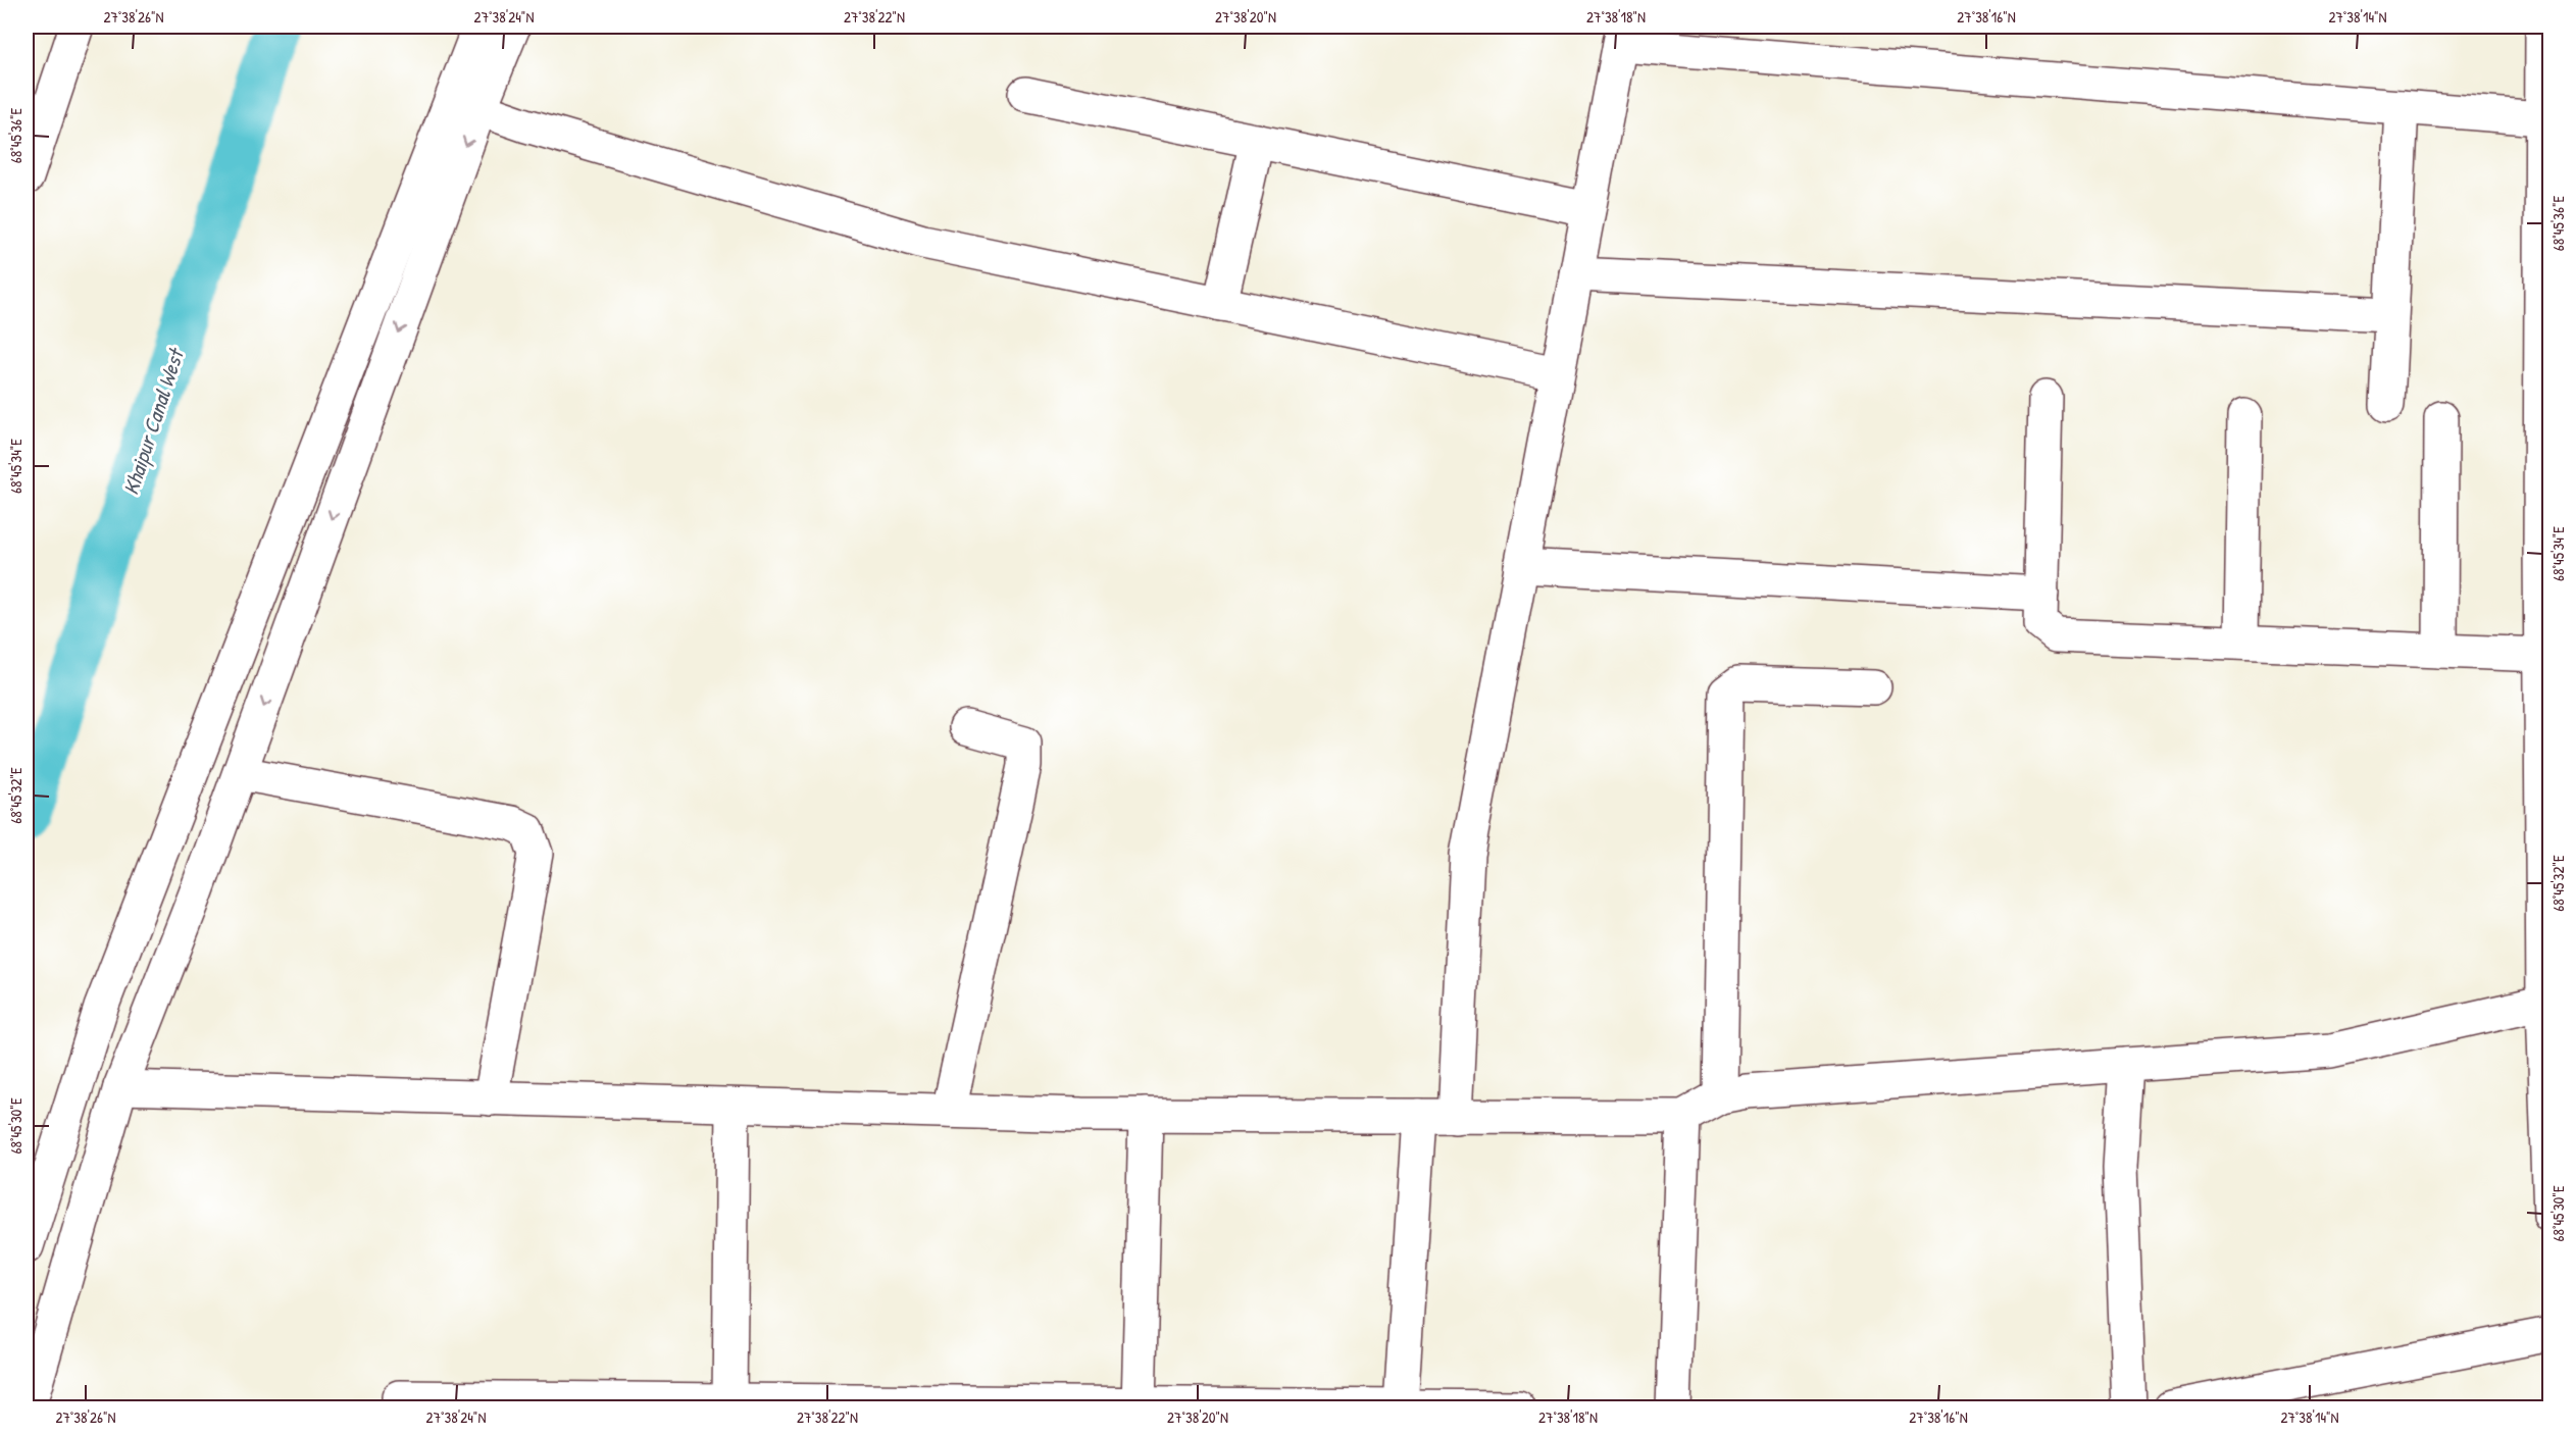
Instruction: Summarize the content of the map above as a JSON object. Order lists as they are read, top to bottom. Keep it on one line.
{"water":["Khaipur Canal West"],"coordinates":["27°38'26\"N","27°38'24\"N","27°38'22\"N","27°38'20\"N","27°38'18\"N","27°38'16\"N","27°38'14\"N","68°45'36\"E","68°45'34\"E","68°45'32\"E","68°45'30\"E"]}
